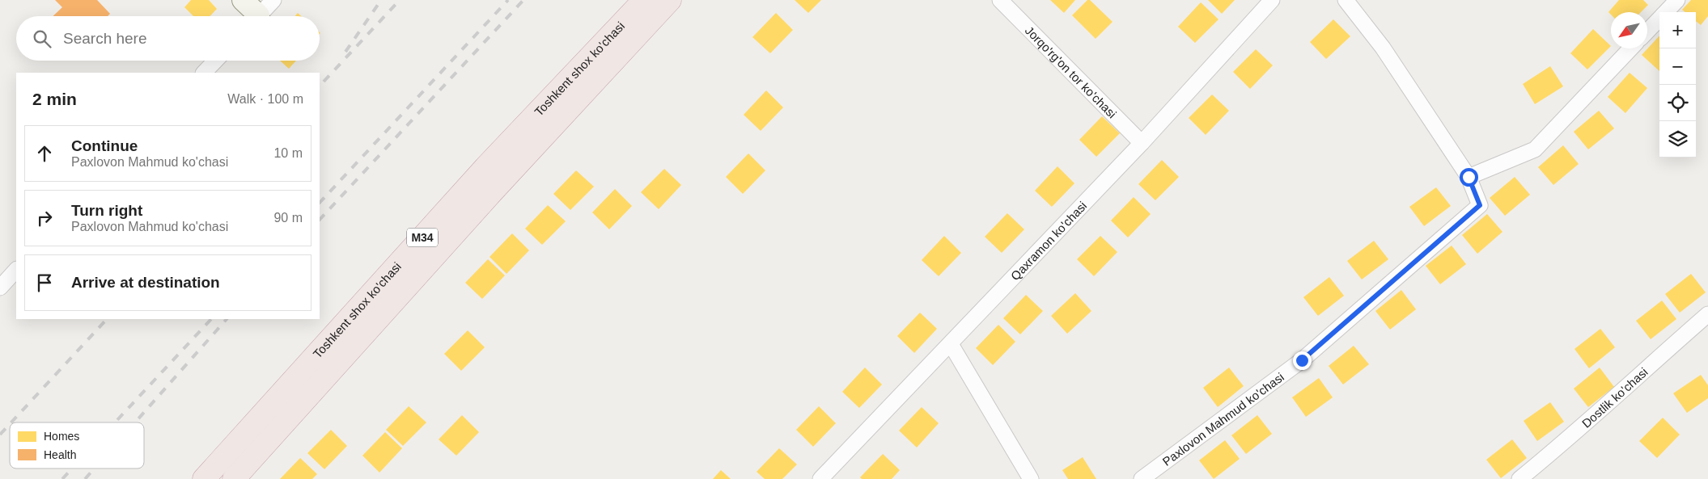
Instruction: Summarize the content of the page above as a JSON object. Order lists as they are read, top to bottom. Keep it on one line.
{"streets":{"highway":["Toshkent shox ko'chasi","M34"],"street":["Jorqo'rg'on tor ko'chasi","Qaxramon ko'chasi","Dostlik ko'chasi","Paxlovon Mahmud ko'chasi"]},"crossings":[["Jorqo'rg'on tor ko'chasi","Qaxramon ko'chasi"]],"legend":["Homes","Health"],"north":"bottom left","page":{"map_buttons":["+","−"],"search":"Search here","heading":["2 min","Walk · 100 m"],"list":[["Continue","Paxlovon Mahmud ko'chasi","10 m"],["Turn right","Paxlovon Mahmud ko'chasi","90 m"],"Arrive at destination"]}}
